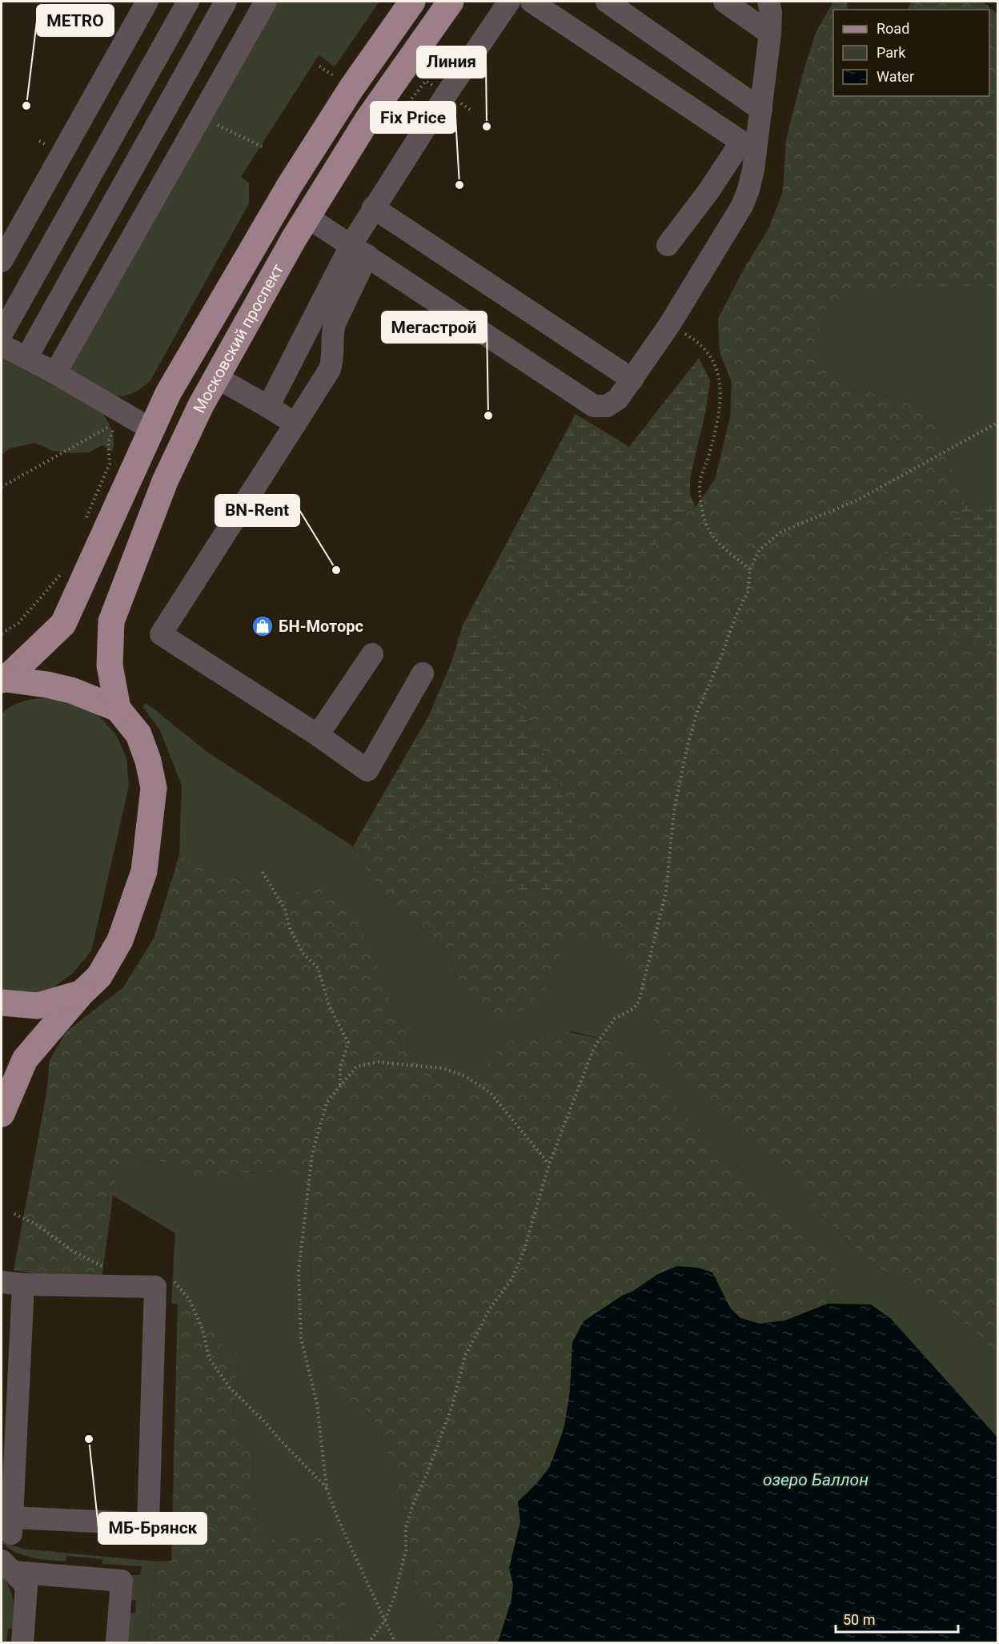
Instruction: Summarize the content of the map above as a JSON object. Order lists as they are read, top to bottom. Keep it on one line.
{"streets":{"main road":["Московский проспект"]},"water":["озеро Баллон"],"places":{"other":["METRO","Линия","Fix Price","Мегастрой","BN-Rent","МБ-Брянск"],"shop":["БН-Моторс"]},"legend":["Road","Park","Water"],"scale_bar":"50 m"}
